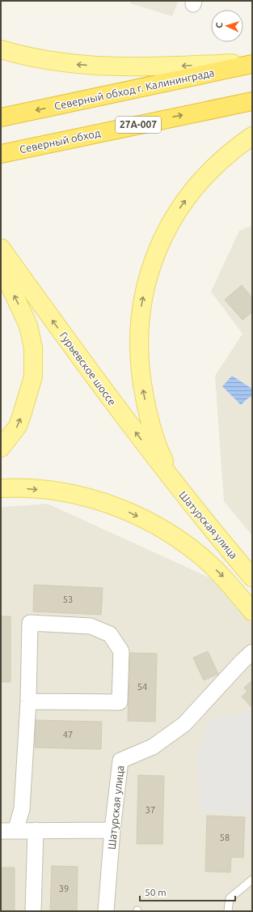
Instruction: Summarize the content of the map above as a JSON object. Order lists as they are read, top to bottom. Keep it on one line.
{"streets":{"highway":["Северный обход г. Калининграда","27А-007","Северный обход"],"main road":["Гурьевское шоссе","Шатурская улица"]},"crossings":[["Гурьевское шоссе","Шатурская улица"]],"one_way":["Северный обход г. Калининграда","Северный обход","Гурьевское шоссе"],"house_numbers":["53","54","47","37","58","39"],"scale_bar":"50 m","north":"left"}
